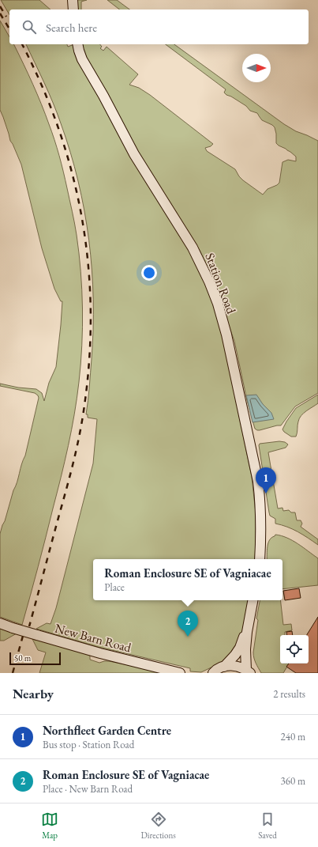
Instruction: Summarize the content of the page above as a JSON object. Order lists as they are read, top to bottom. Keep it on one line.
{"streets":{"main road":["Station Road","New Barn Road"]},"scale_bar":"50 m","north":"right","page":{"search":"Search here","pins":["1","2"],"popup":["Roman Enclosure SE of Vagniacae","Place"],"scale":"50 m","heading":["Nearby","2 results"],"list":[{"mark":"1","name":"Northfleet Garden Centre","note":"Bus stop · Station Road","value":"240 m"},{"mark":"2","name":"Roman Enclosure SE of Vagniacae","note":"Place · New Barn Road","value":"360 m"}],"nav":["Map","Directions","Saved"]}}
